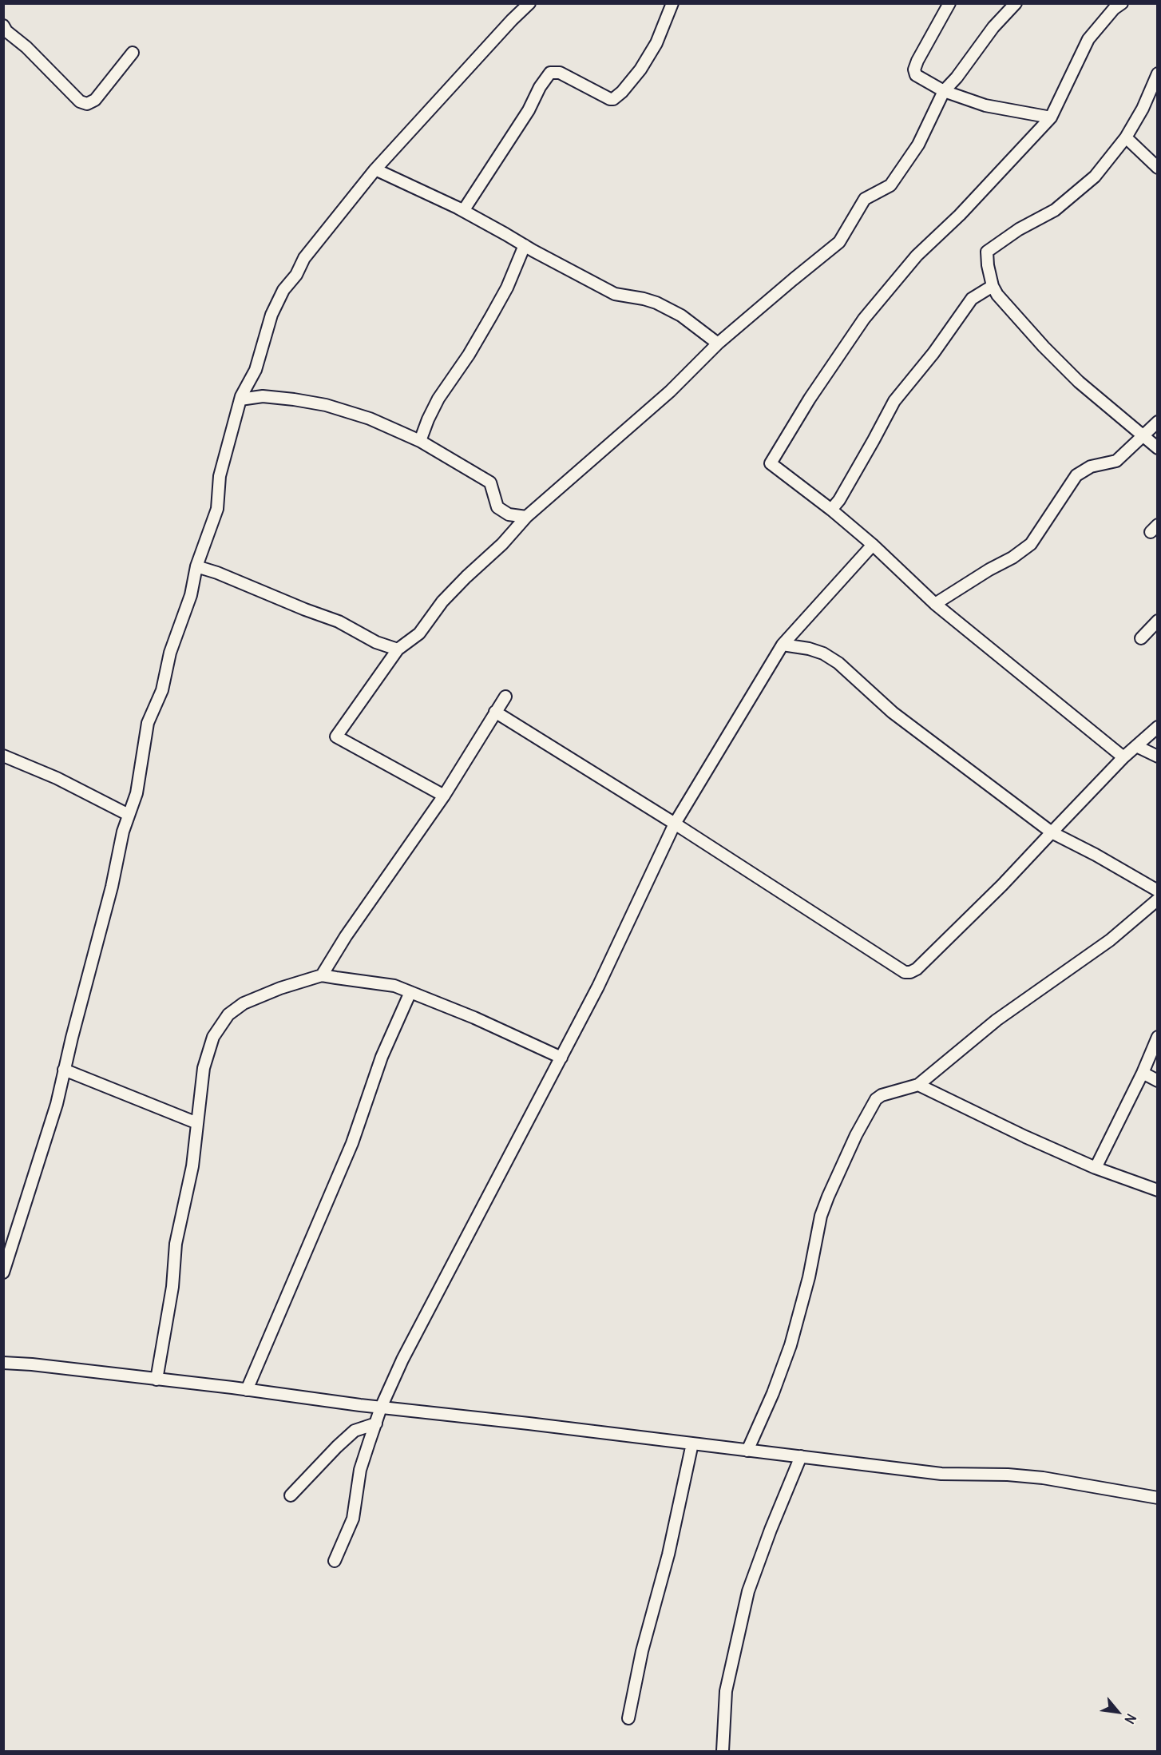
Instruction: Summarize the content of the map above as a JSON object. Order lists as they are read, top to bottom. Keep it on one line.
{"north":"bottom right"}
